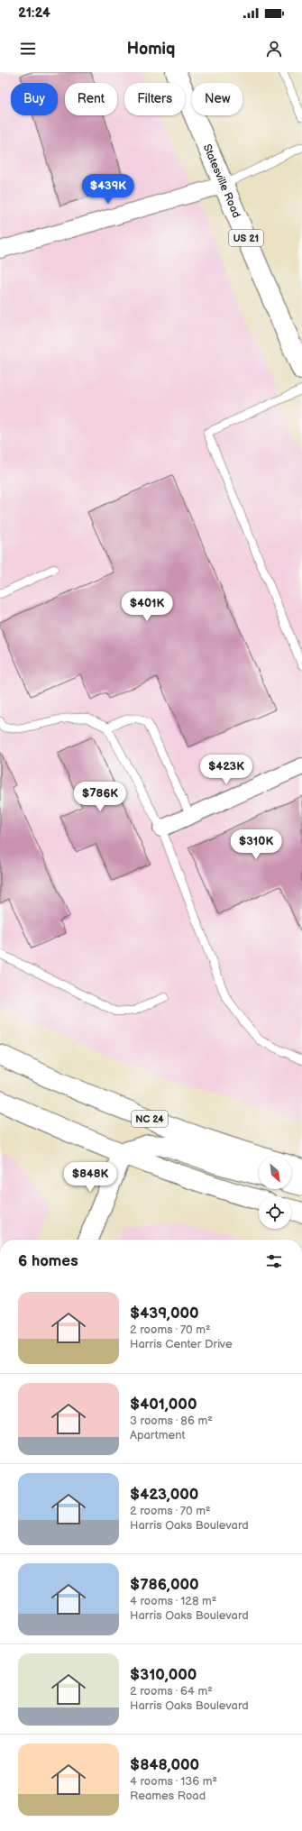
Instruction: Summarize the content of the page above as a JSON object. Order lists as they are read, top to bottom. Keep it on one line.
{"streets":{"main road":["Statesville Road","US 21","NC 24"]},"north":"bottom right","page":{"status":"21:24","header":"Homiq","chip":["Buy","Rent","Filters","New"],"price":["$439K","$401K","$423K","$786K","$310K","$848K"],"heading":"6 homes","list":[{"name":"$439,000","note":"2 rooms · 70 m² · Harris Center Drive"},{"name":"$401,000","note":"3 rooms · 86 m² · Apartment"},{"name":"$423,000","note":"2 rooms · 70 m² · Harris Oaks Boulevard"},{"name":"$786,000","note":"4 rooms · 128 m² · Harris Oaks Boulevard"},{"name":"$310,000","note":"2 rooms · 64 m² · Harris Oaks Boulevard"},{"name":"$848,000","note":"4 rooms · 136 m² · Reames Road"}]}}
